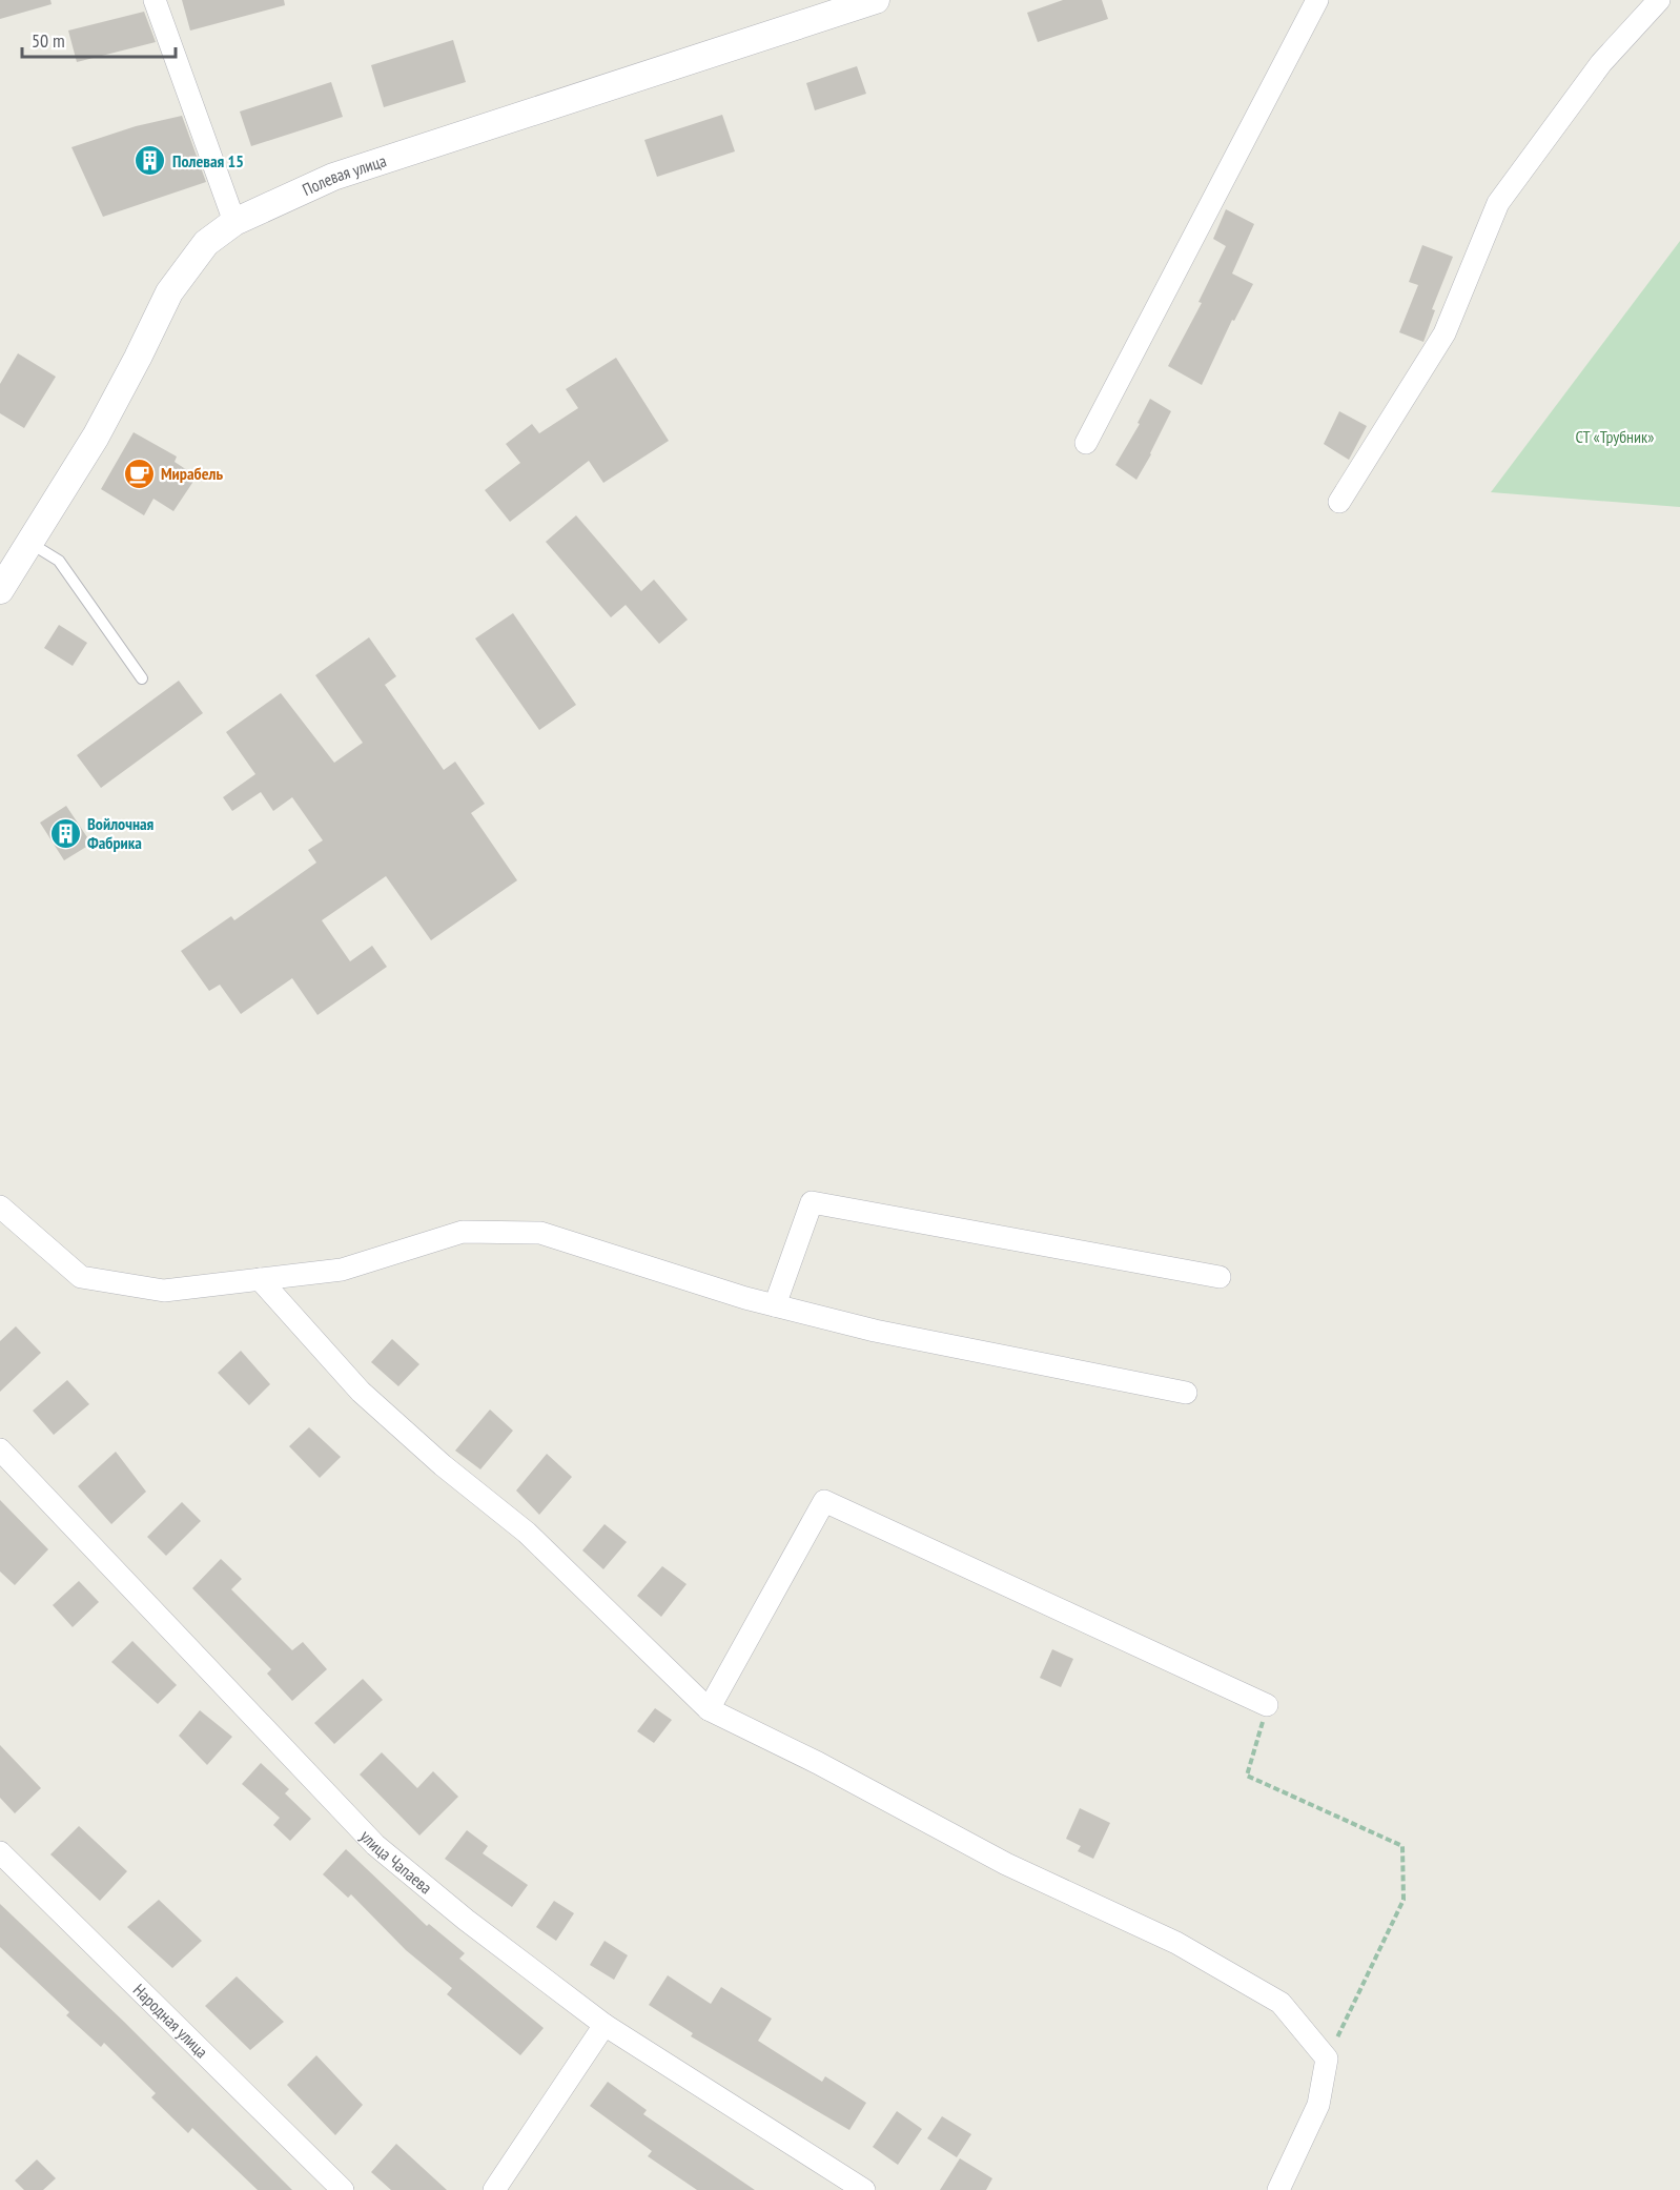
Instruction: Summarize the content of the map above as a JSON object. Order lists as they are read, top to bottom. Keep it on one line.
{"streets":{"street":["Полевая улица","улица Чапаева","Народная улица"]},"parks":["СТ «Трубник»"],"places":{"building":["Полевая 15","Войлочная Фабрика"],"cafe":["Мирабель"]},"scale_bar":"50 m"}
